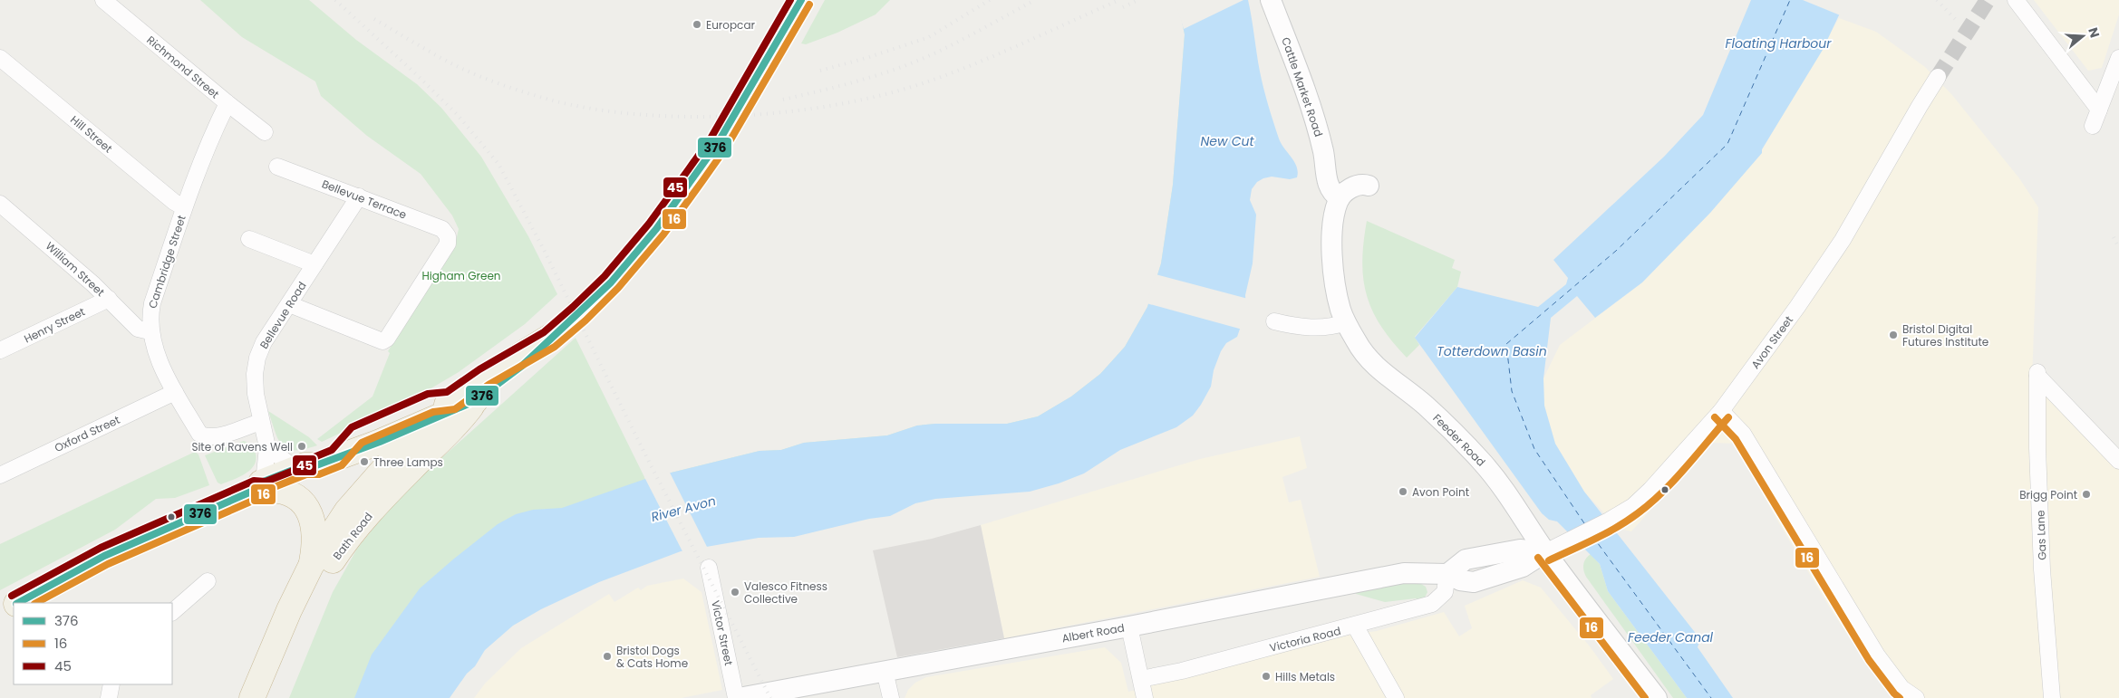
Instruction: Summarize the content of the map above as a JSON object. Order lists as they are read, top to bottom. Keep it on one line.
{"streets":{"highway":["Bath Road"],"street":["Richmond Street","Cattle Market Road","Hill Street","Bellevue Terrace","Cambridge Street","William Street","Bellevue Road","Henry Street","Avon Street","Oxford Street","Feeder Road","Gas Lane","Victor Street","Albert Road","Victoria Road"]},"crossings":[["Richmond Street","Cambridge Street"],["Cattle Market Road","Feeder Road"],["Hill Street","Cambridge Street"],["Bellevue Terrace","Bellevue Road"],["Cambridge Street","William Street"],["Cambridge Street","Bellevue Road"],["Cambridge Street","Oxford Street"],["William Street","Henry Street"],["Avon Street","Feeder Road"],["Avon Street","Albert Road"],["Feeder Road","Albert Road"],["Victor Street","Albert Road"],["Albert Road","Victoria Road"]],"water":["Floating Harbour","New Cut","Totterdown Basin","River Avon","Feeder Canal"],"parks":["Higham Green"],"places":["Europcar","Bristol Digital Futures Institute","Site of Ravens Well","Three Lamps","Avon Point","Brigg Point","Valesco Fitness Collective","Bristol Dogs & Cats Home","Hills Metals"],"lines":["transit line 376","transit line 45","transit line 16"],"legend":["376","16","45"],"north":"right"}
